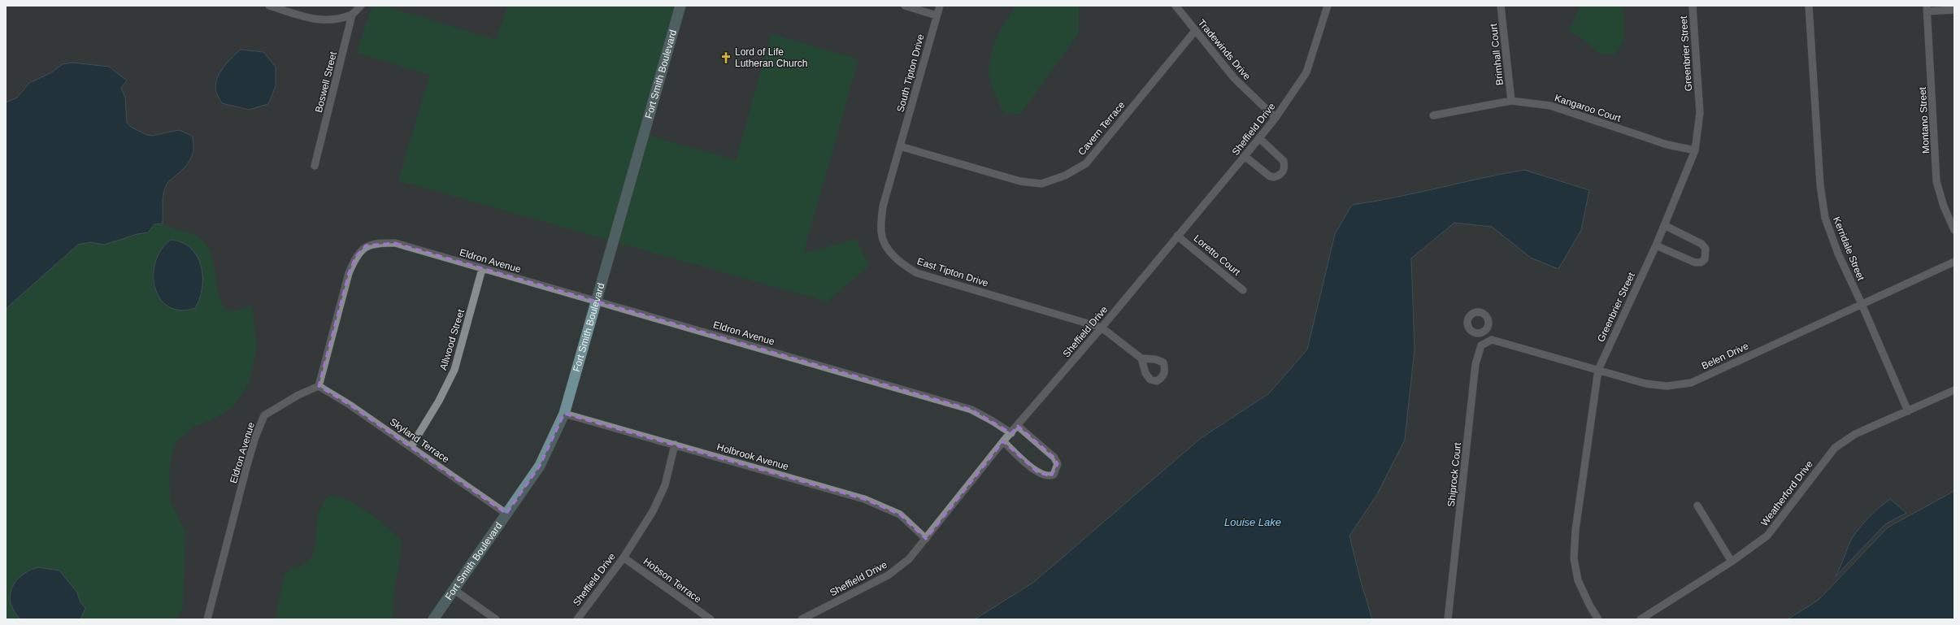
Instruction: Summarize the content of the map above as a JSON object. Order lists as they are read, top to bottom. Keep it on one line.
{"streets":{"street":["Tradewinds Drive","Greenbrier Street","Brimhall Court","South Tipton Drive","Fort Smith Boulevard","Boswell Street","Kangaroo Court","Montano Street","Cavern Terrace","Sheffield Drive","Kerridale Street","Loretto Court","Eldron Avenue","East Tipton Drive","Allwood Street","Belen Drive","Skyland Terrace","Holbrook Avenue","Shiprock Court","Weatherford Drive","Hobson Terrace"]},"crossings":[["Tradewinds Drive","Cavern Terrace"],["Tradewinds Drive","Sheffield Drive"],["Greenbrier Street","Kangaroo Court"],["Greenbrier Street","Belen Drive"],["Brimhall Court","Kangaroo Court"],["South Tipton Drive","Cavern Terrace"],["South Tipton Drive","East Tipton Drive"],["Fort Smith Boulevard","Eldron Avenue"],["Fort Smith Boulevard","Skyland Terrace"],["Fort Smith Boulevard","Holbrook Avenue"],["Cavern Terrace","East Tipton Drive"],["Sheffield Drive","Loretto Court"],["Sheffield Drive","Eldron Avenue"],["Sheffield Drive","East Tipton Drive"],["Sheffield Drive","Holbrook Avenue"],["Sheffield Drive","Hobson Terrace"],["Kerridale Street","Belen Drive"],["Kerridale Street","Weatherford Drive"],["Eldron Avenue","Allwood Street"],["Eldron Avenue","Skyland Terrace"],["Allwood Street","Skyland Terrace"],["Belen Drive","Shiprock Court"]],"water":["Louise Lake"],"places":{"church":["Lord of Life Lutheran Church"]}}
